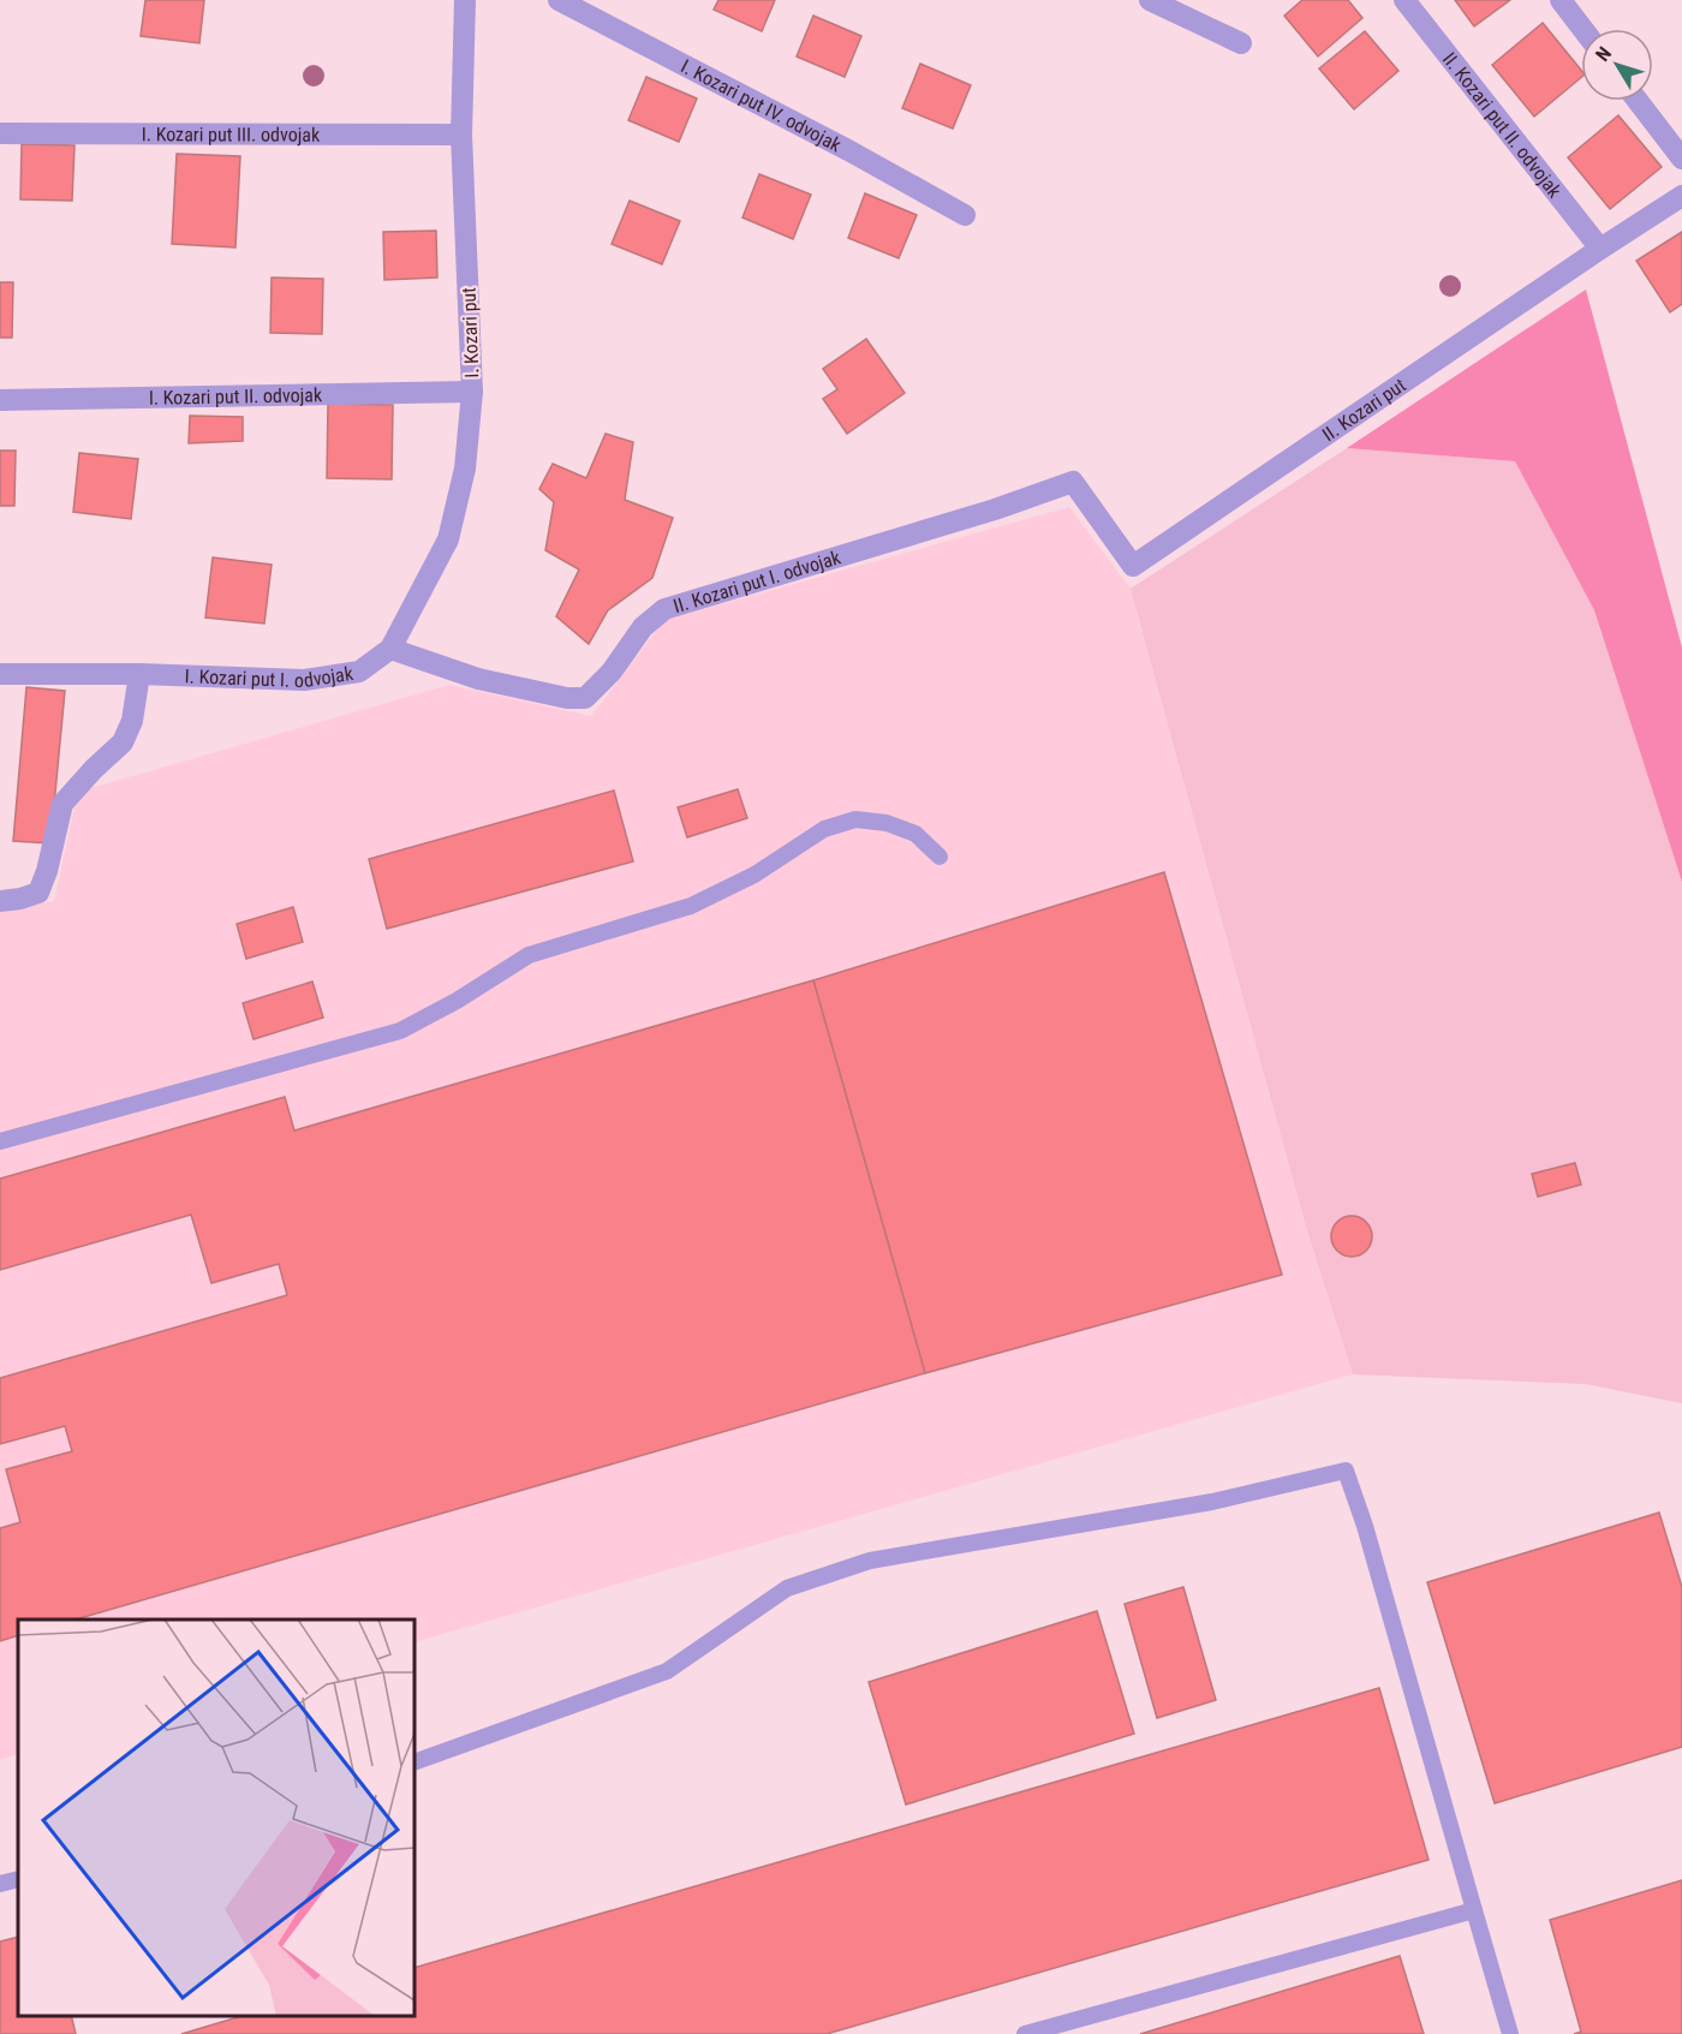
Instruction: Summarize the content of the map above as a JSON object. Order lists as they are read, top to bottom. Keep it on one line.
{"streets":{"street":["I. Kozari put IV. odvojak","II. Kozari put II. odvojak","I. Kozari put III. odvojak","I. Kozari put","I. Kozari put II. odvojak","II. Kozari put","II. Kozari put I. odvojak","I. Kozari put I. odvojak"]},"crossings":[["II. Kozari put II. odvojak","II. Kozari put"],["I. Kozari put III. odvojak","I. Kozari put"],["I. Kozari put","I. Kozari put II. odvojak"],["I. Kozari put","II. Kozari put I. odvojak"],["I. Kozari put","I. Kozari put I. odvojak"],["II. Kozari put","II. Kozari put I. odvojak"],["II. Kozari put I. odvojak","I. Kozari put I. odvojak"]],"north":"top left"}
